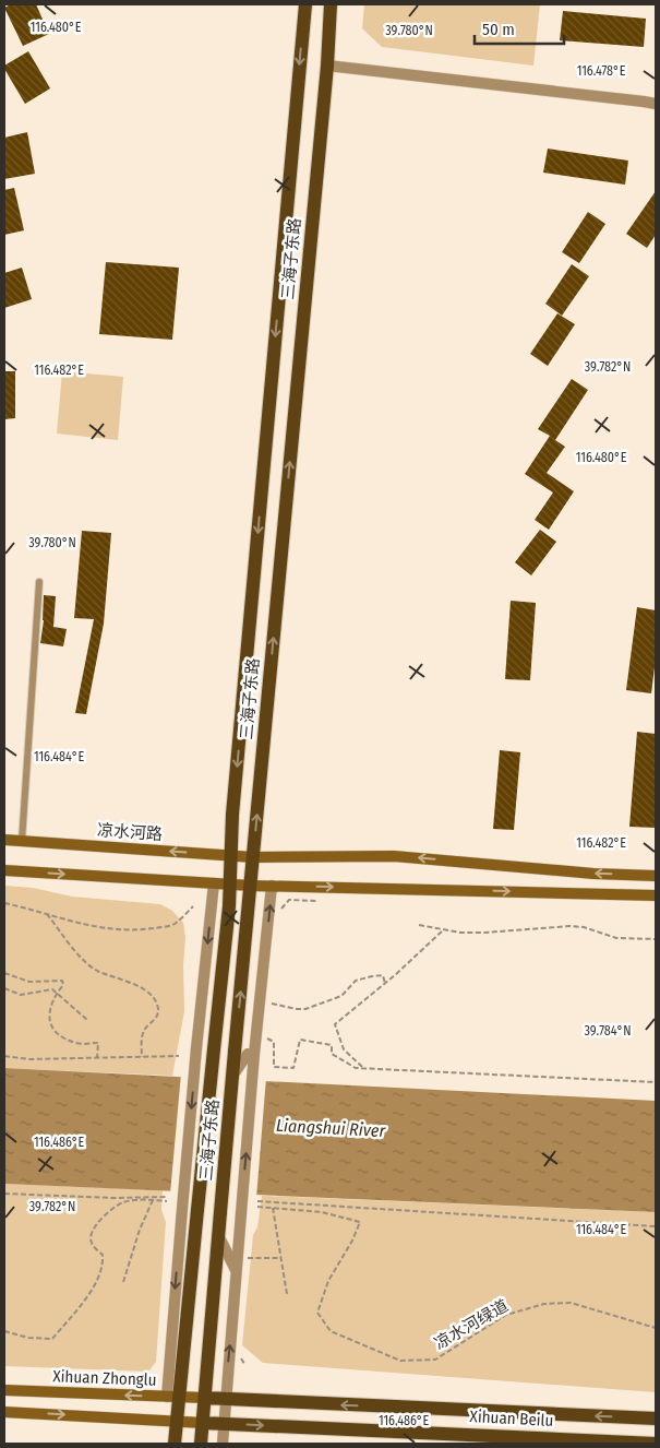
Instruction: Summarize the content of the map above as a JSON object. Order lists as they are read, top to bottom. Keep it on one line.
{"streets":{"main road":["三海子东路","Xihuan Beilu"],"street":["凉水河路","Xihuan Zhonglu"],"path":["凉水河绿道"]},"crossings":[["三海子东路","凉水河路"],["三海子东路","Xihuan Zhonglu"],["三海子东路","Xihuan Beilu"],["Xihuan Zhonglu","Xihuan Beilu"]],"water":["Liangshui River"],"scale_bar":"50 m","coordinates":["116.480°E","39.780°N","116.478°E","39.782°N","116.482°E","116.484°E","39.784°N","116.486°E"]}
